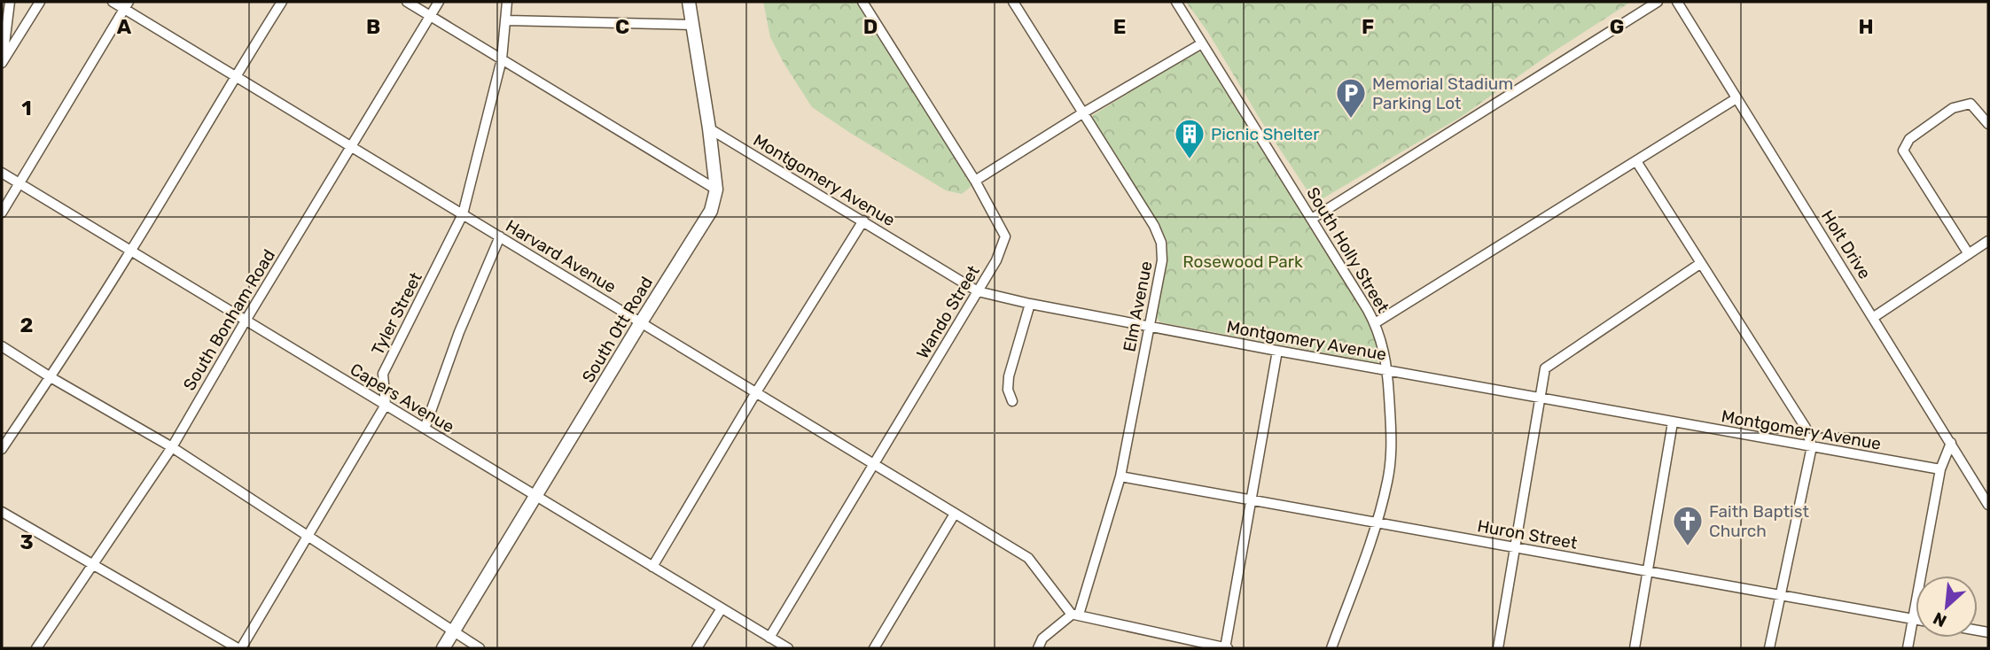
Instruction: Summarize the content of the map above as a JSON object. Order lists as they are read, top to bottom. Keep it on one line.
{"streets":{"street":["Montgomery Avenue","Holt Drive","South Holly Street","Harvard Avenue","Elm Avenue","Wando Street","Tyler Street","South Bonham Road","South Ott Road","Capers Avenue","Huron Street"]},"crossings":[["Montgomery Avenue","South Holly Street"],["Montgomery Avenue","Elm Avenue"],["Montgomery Avenue","Wando Street"],["Montgomery Avenue","South Ott Road"],["South Holly Street","Huron Street"],["Harvard Avenue","Elm Avenue"],["Harvard Avenue","Wando Street"],["Harvard Avenue","Tyler Street"],["Harvard Avenue","South Bonham Road"],["Harvard Avenue","South Ott Road"],["Elm Avenue","Huron Street"],["Wando Street","Capers Avenue"],["Tyler Street","Capers Avenue"],["South Bonham Road","Capers Avenue"],["South Ott Road","Capers Avenue"]],"parks":["Rosewood Park"],"places":{"parking":["Memorial Stadium Parking Lot"],"building":["Picnic Shelter"],"church":["Faith Baptist Church"]},"north":"bottom left","grid":{"columns":["A","B","C","D","E","F","G","H"],"rows":["1","2","3"]}}
